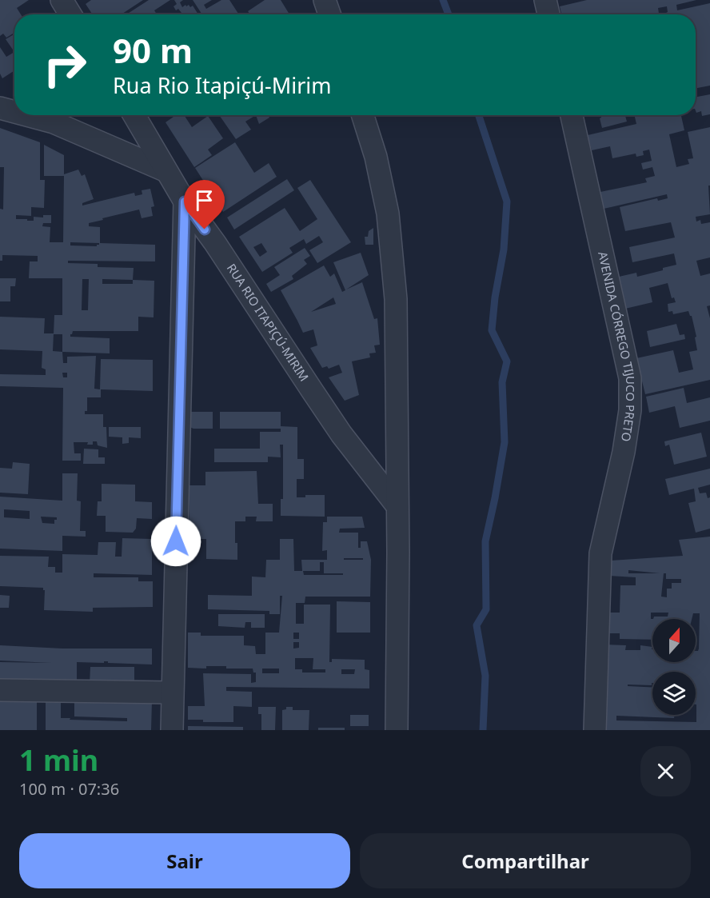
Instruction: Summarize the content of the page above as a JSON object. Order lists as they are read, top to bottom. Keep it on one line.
{"streets":{"street":["RUA RIO ITAPIÇÚ-MIRIM","AVENIDA CÓRREGO TIJUCO PRETO"]},"north":"top","page":{"turn":["90 m","Rua Rio Itapiçú-Mirim"],"heading":["1 min","100 m · 07:36"],"buttons":["Sair","Compartilhar"]}}
